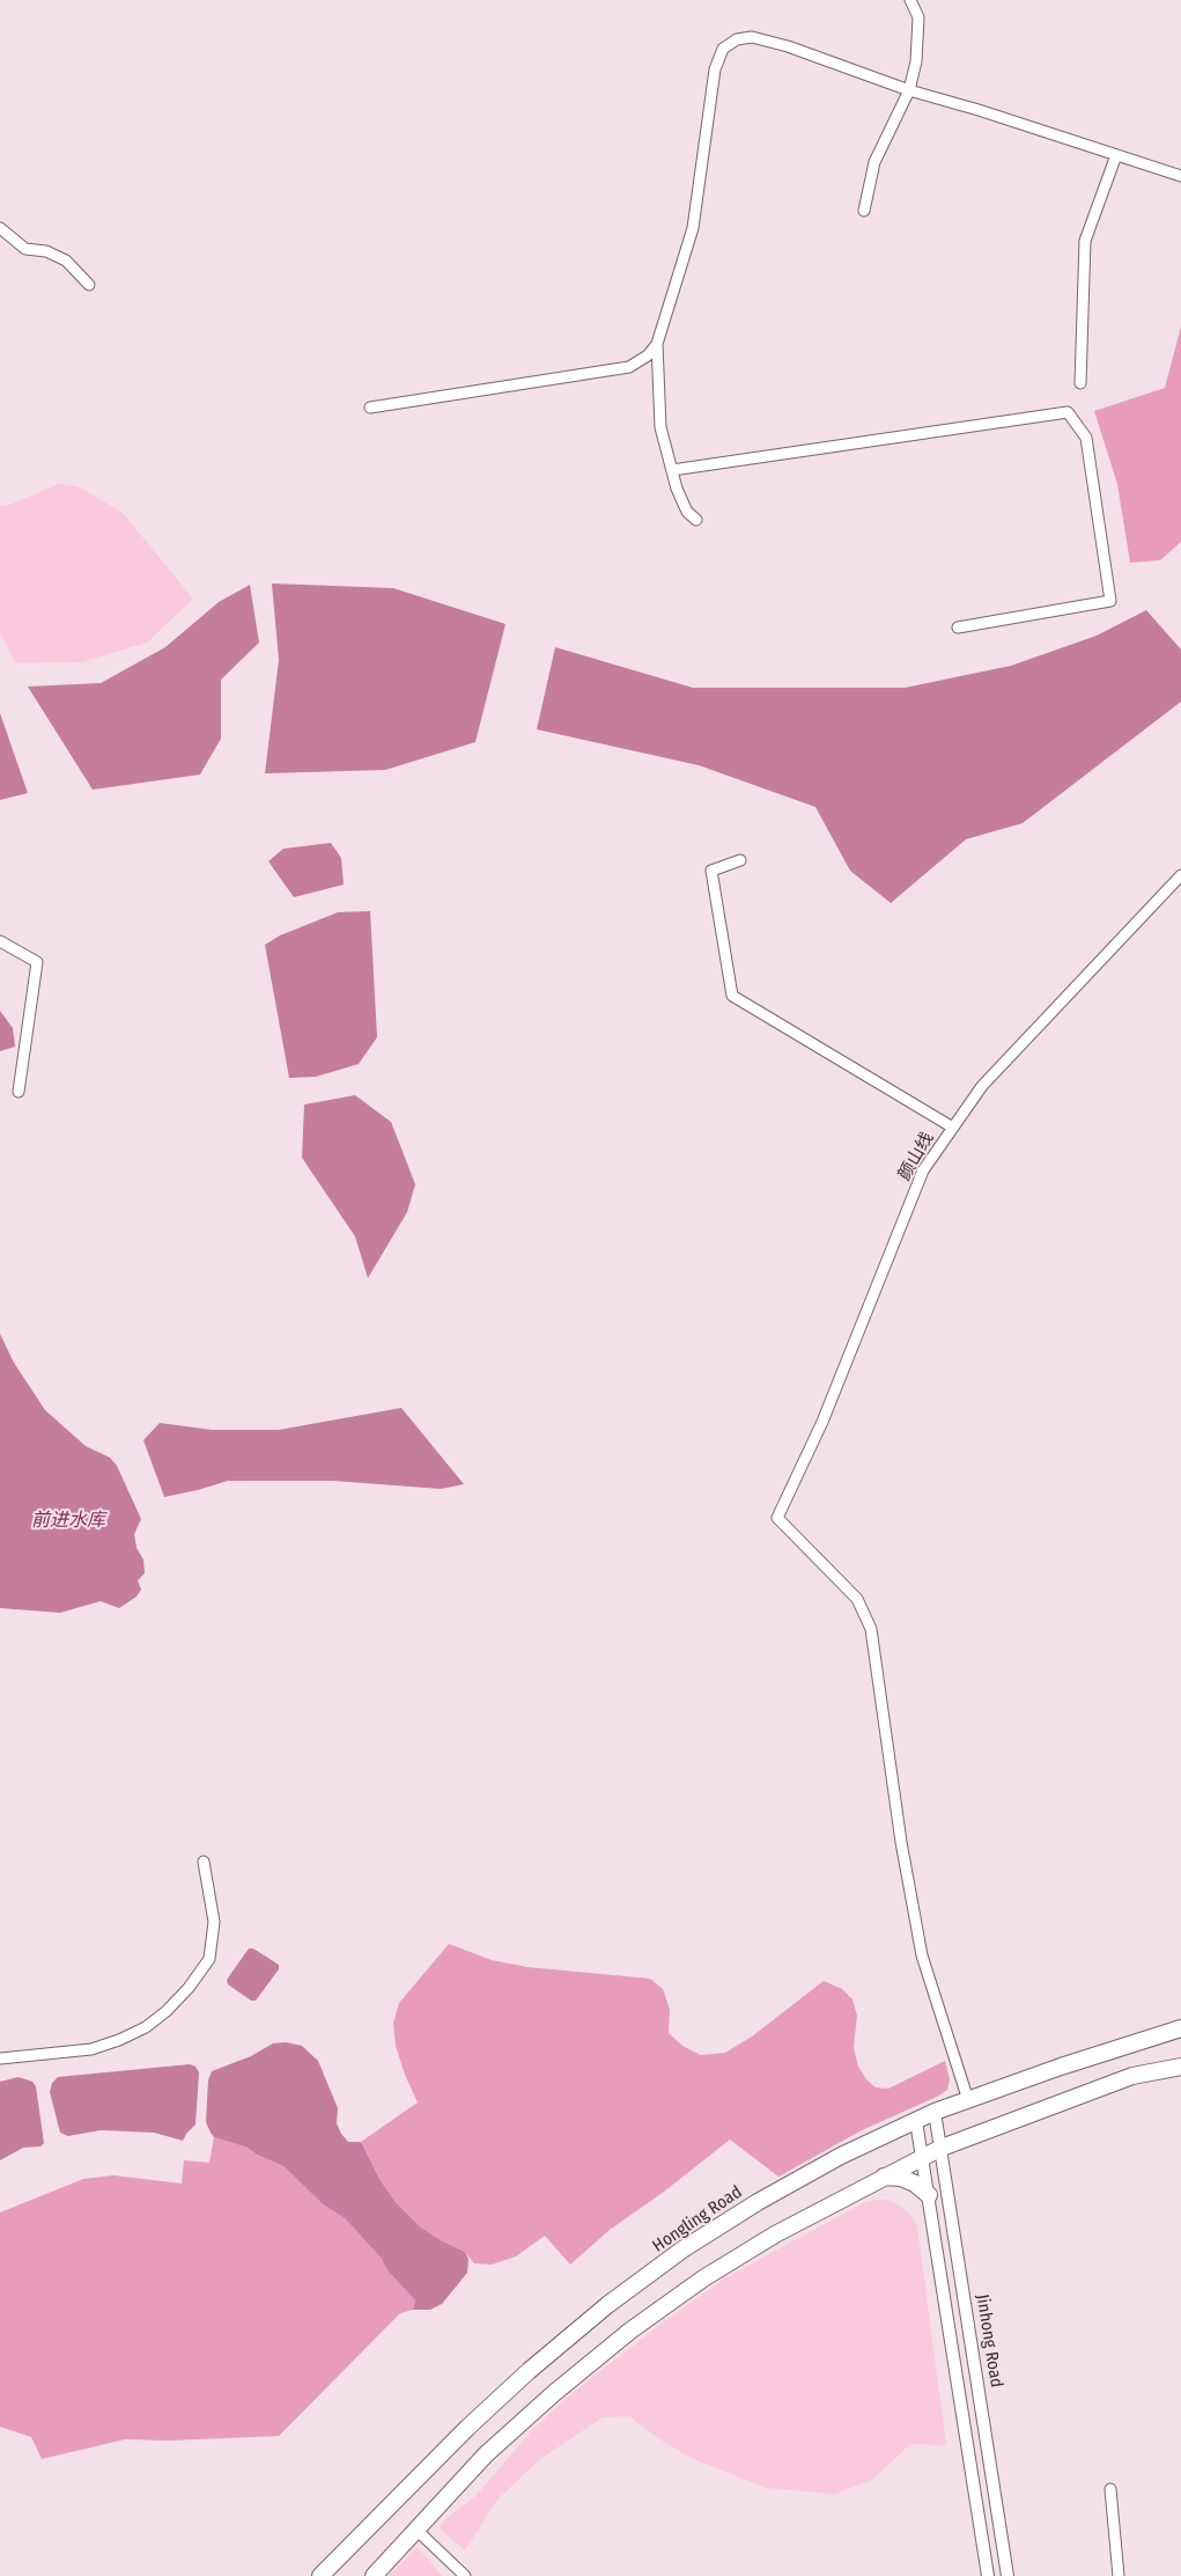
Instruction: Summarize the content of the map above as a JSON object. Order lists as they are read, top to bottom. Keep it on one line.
{"streets":{"main road":["Hongling Road"],"street":["颜山线","Jinhong Road"]},"crossings":[["颜山线","Hongling Road"],["Hongling Road","Jinhong Road"]],"water":["前进水库"]}
